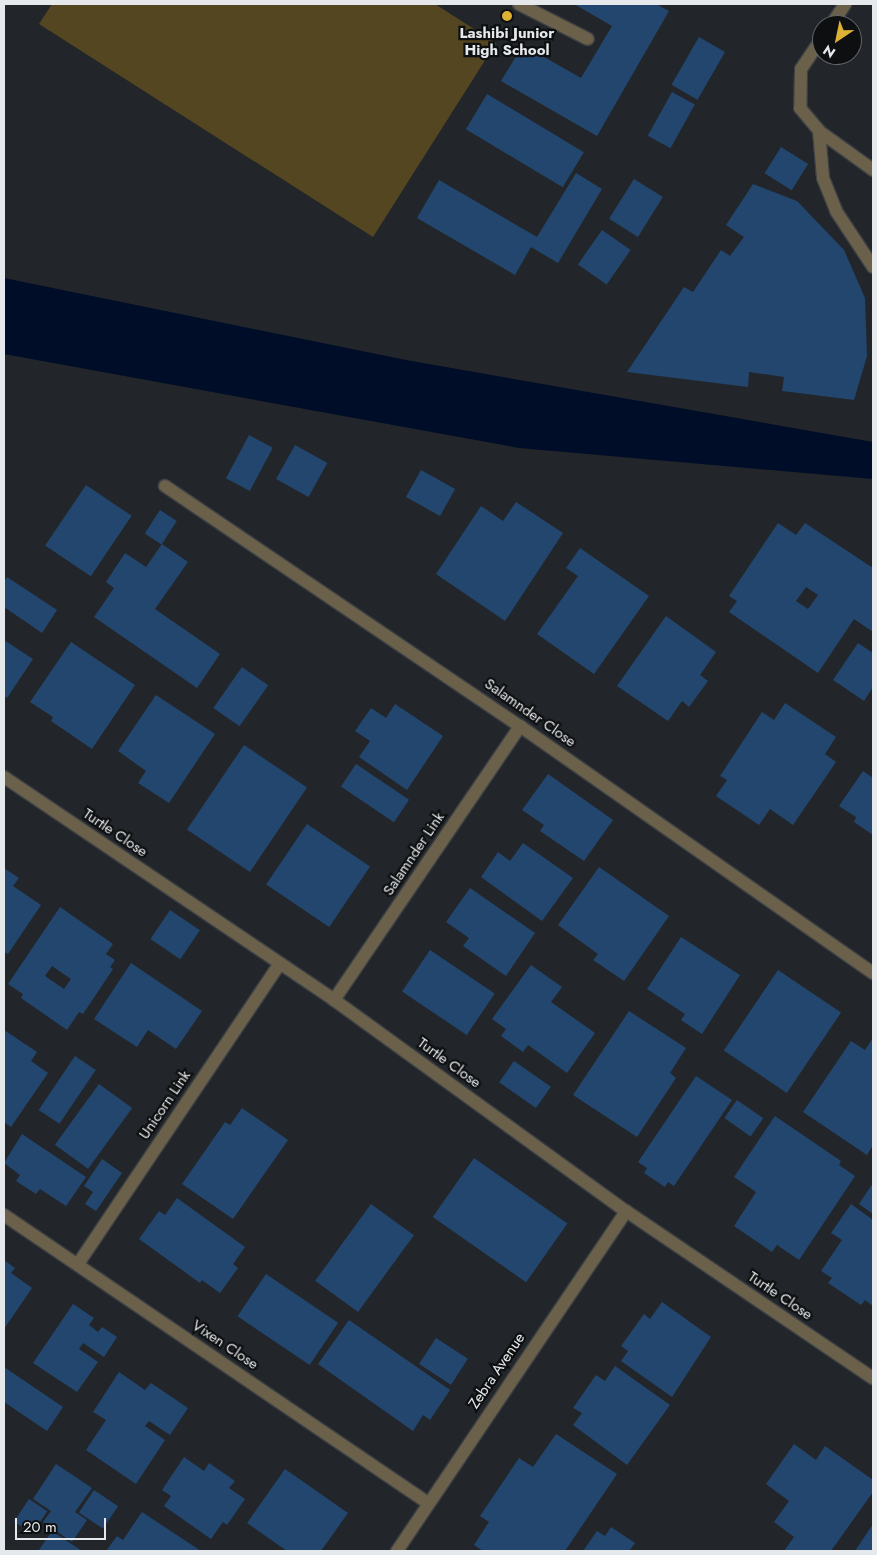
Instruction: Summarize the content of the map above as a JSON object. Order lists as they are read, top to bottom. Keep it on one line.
{"streets":{"street":["Salamnder Close","Turtle Close","Salamnder Link","Unicorn Link","Vixen Close","Zebra Avenue"]},"crossings":[["Salamnder Close","Salamnder Link"],["Turtle Close","Salamnder Link"],["Turtle Close","Unicorn Link"],["Turtle Close","Zebra Avenue"],["Unicorn Link","Vixen Close"],["Vixen Close","Zebra Avenue"]],"places":["Lashibi Junior High School"],"scale_bar":"20 m","north":"bottom left"}
